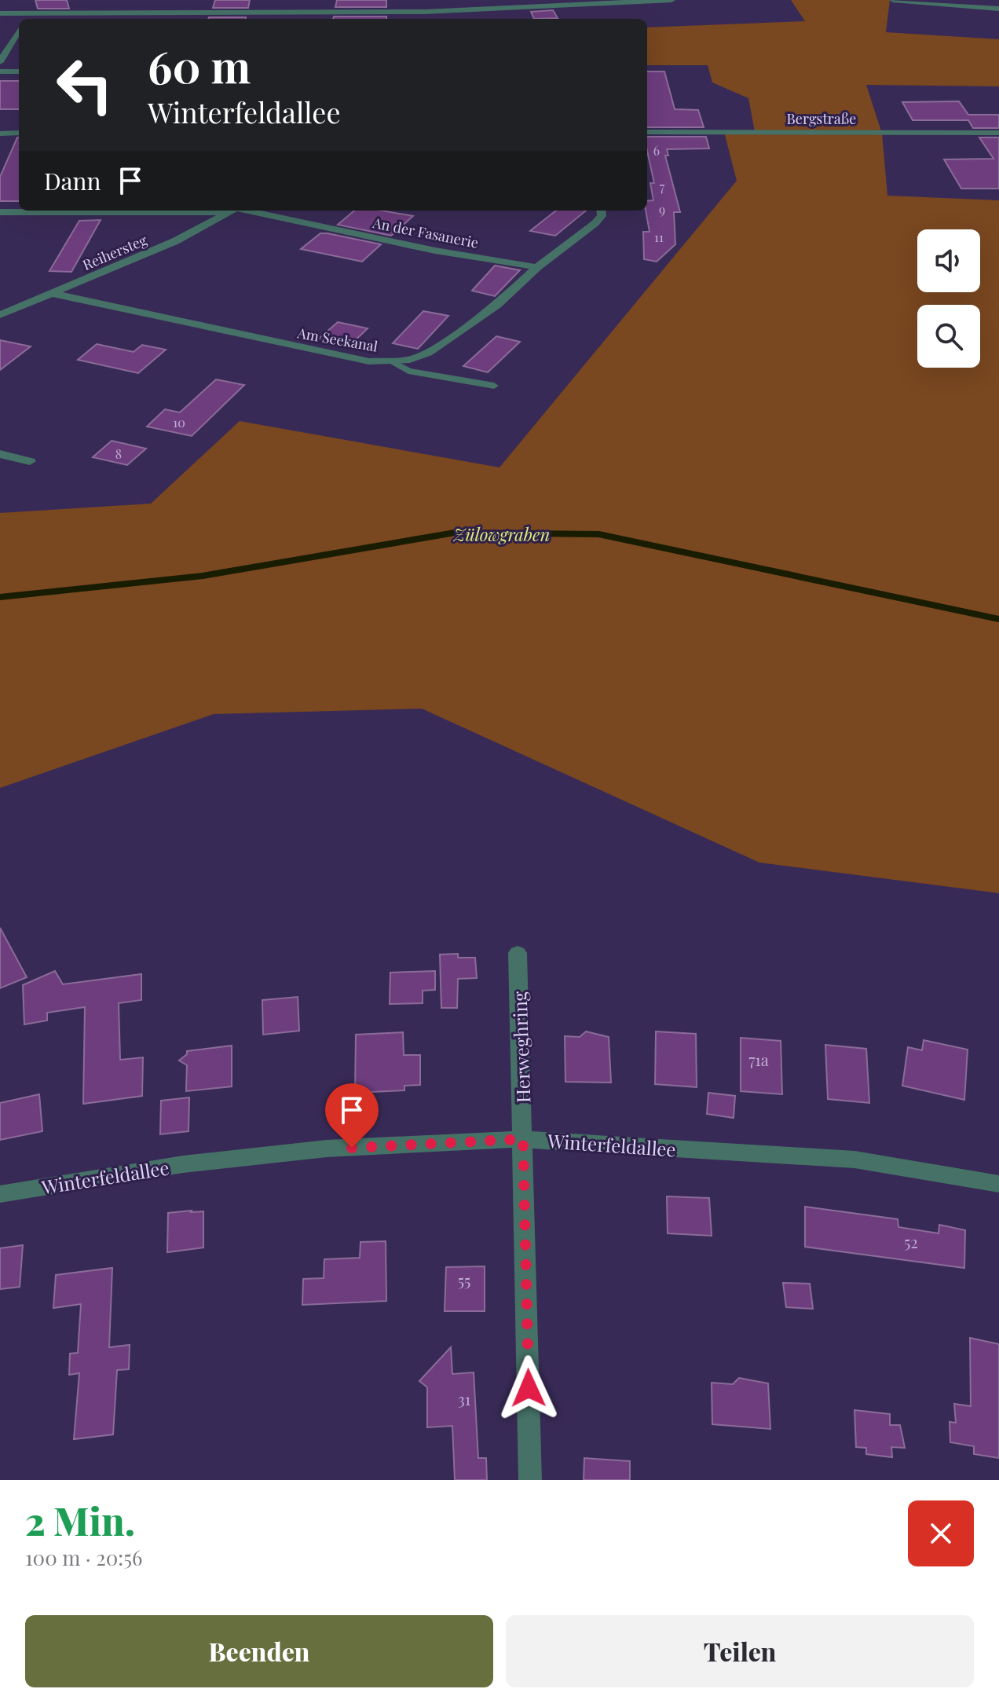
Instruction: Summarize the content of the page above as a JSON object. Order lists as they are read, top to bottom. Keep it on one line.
{"streets":{"street":["Bergstraße","An der Fasanerie","Reihersteg","Am Seekanal","Herweghring","Winterfeldallee"]},"crossings":[["An der Fasanerie","Am Seekanal"],["Reihersteg","Am Seekanal"],["Herweghring","Winterfeldallee"]],"water":["Zülowgraben"],"house_numbers":["6","7","9","11","10","8","71a","52","55","31"],"page":{"turn":["60 m","Winterfeldallee"],"then":"Dann","heading":["2 Min.","100 m · 20:56"],"buttons":["Beenden","Teilen"]}}
